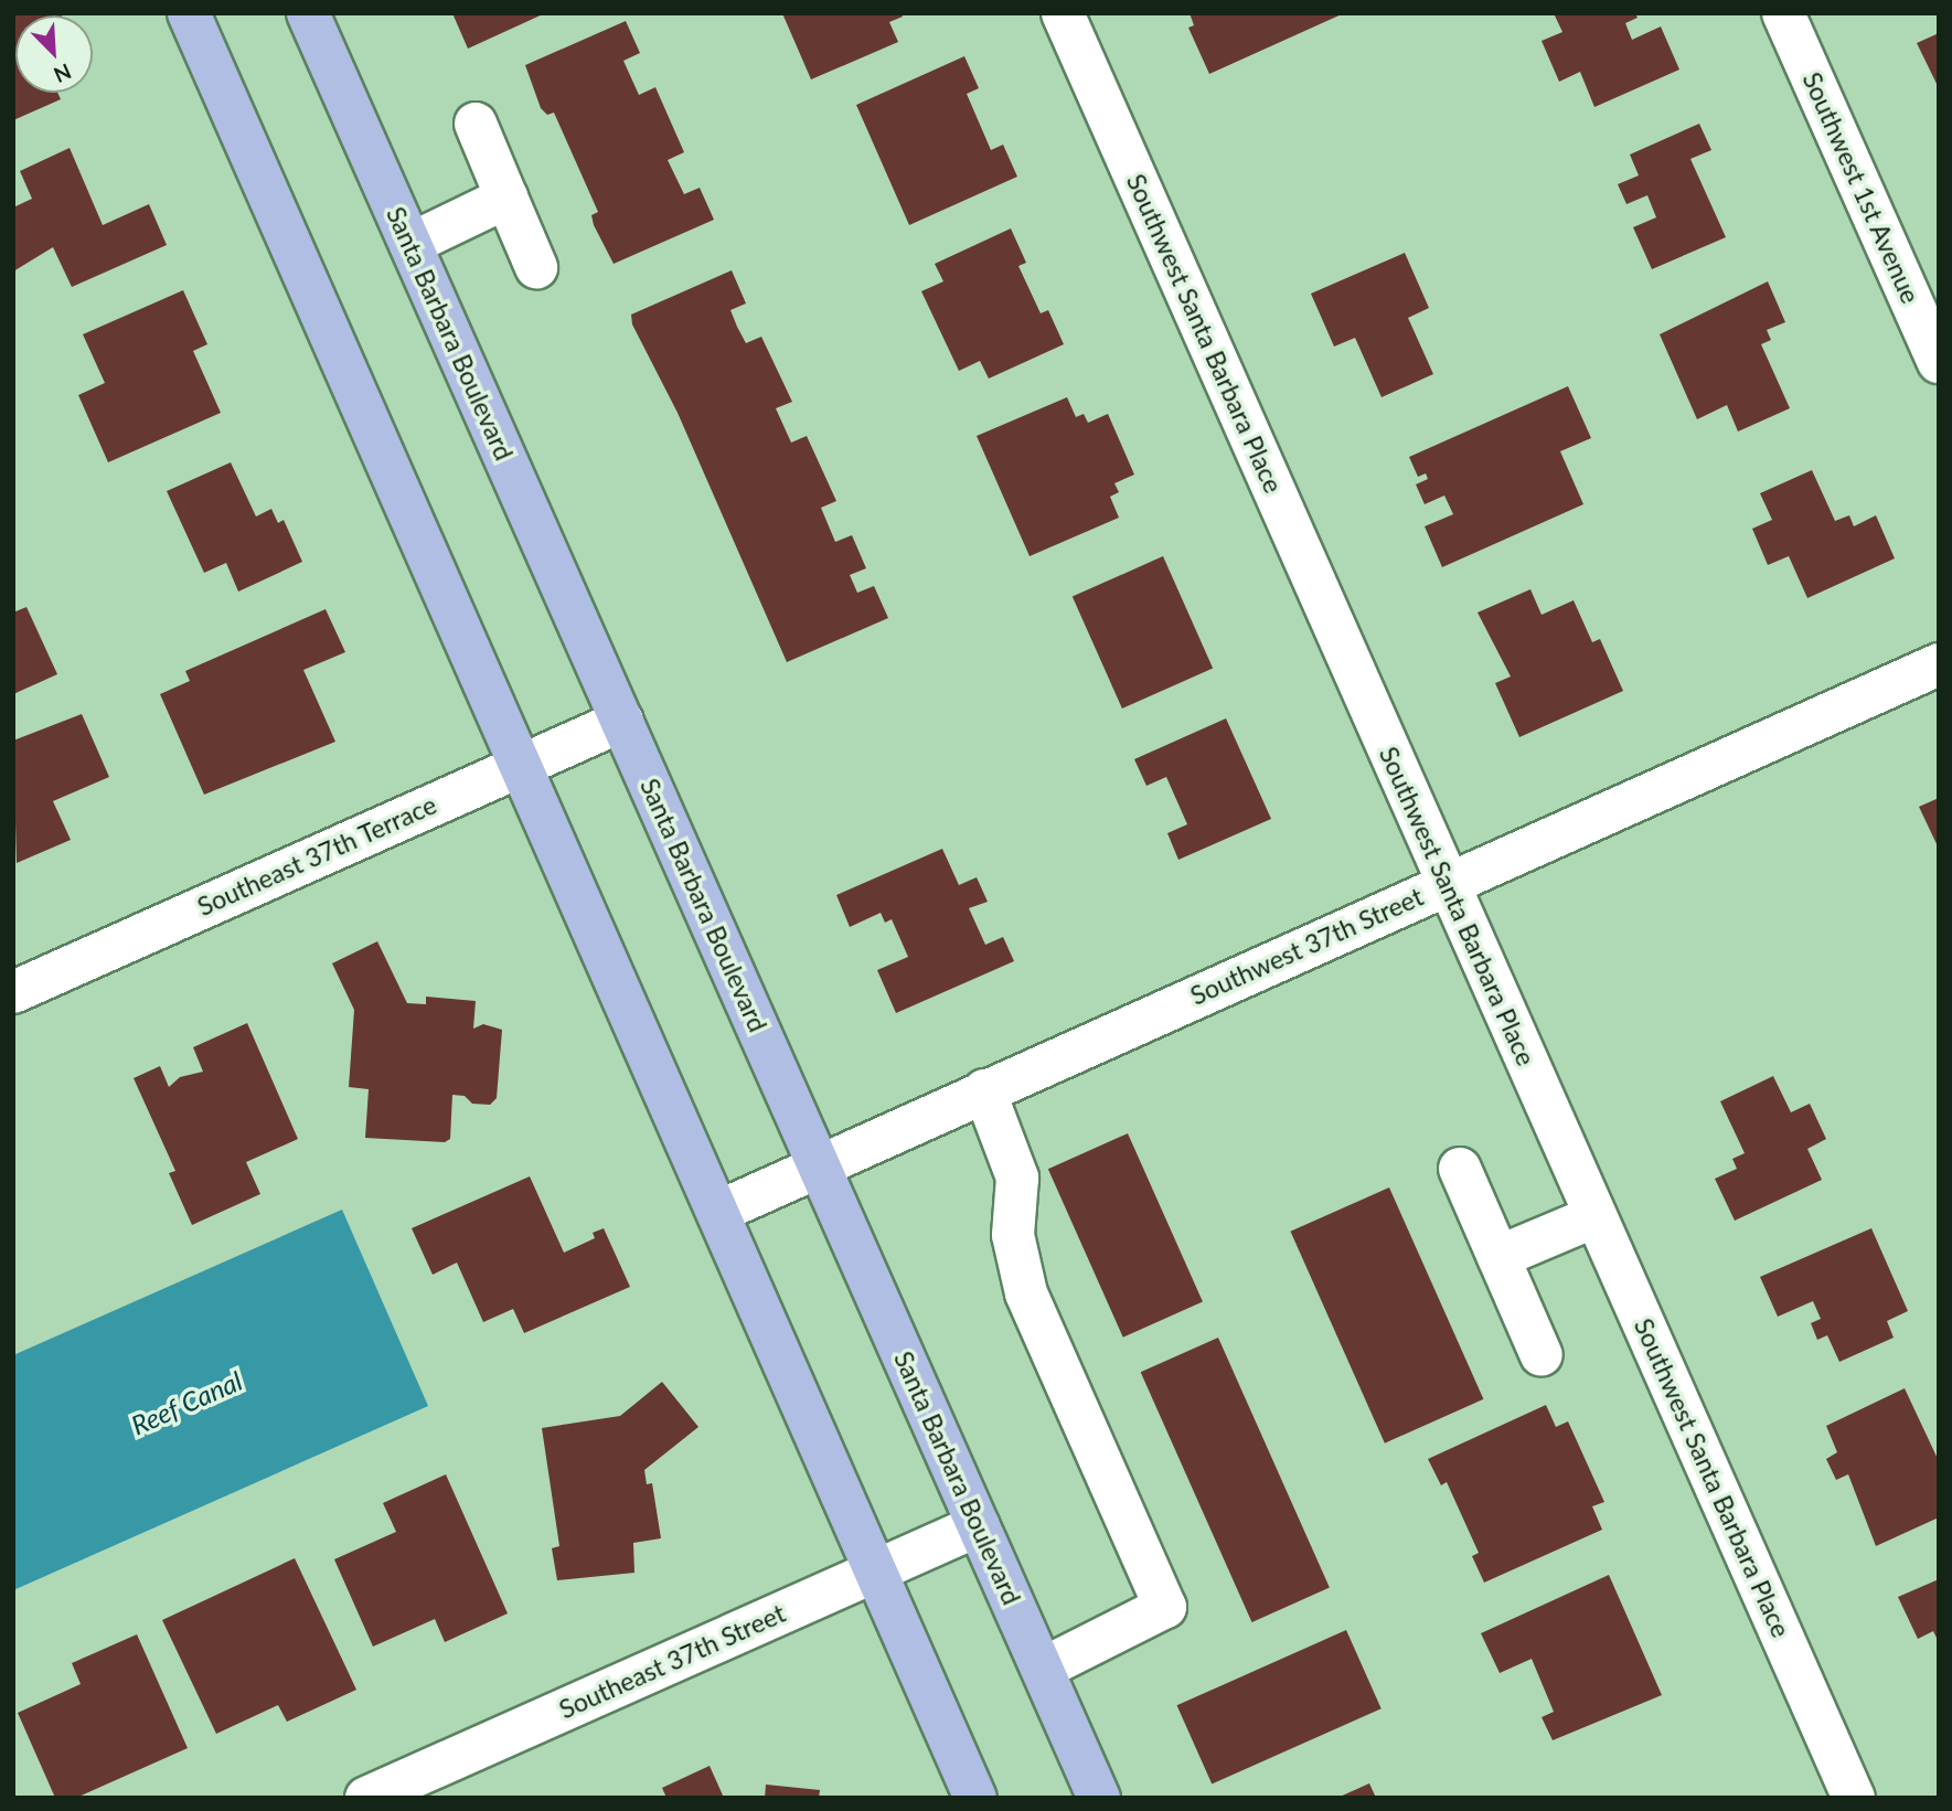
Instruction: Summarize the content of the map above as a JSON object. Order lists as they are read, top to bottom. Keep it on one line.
{"streets":{"main road":["Santa Barbara Boulevard"],"street":["Southwest 1st Avenue","Southwest Santa Barbara Place","Southeast 37th Terrace","Southwest 37th Street","Southeast 37th Street"]},"crossings":[["Santa Barbara Boulevard","Southeast 37th Terrace"],["Santa Barbara Boulevard","Southwest 37th Street"],["Santa Barbara Boulevard","Southeast 37th Street"],["Southwest Santa Barbara Place","Southwest 37th Street"]],"water":["Reef Canal"],"north":"bottom right"}
